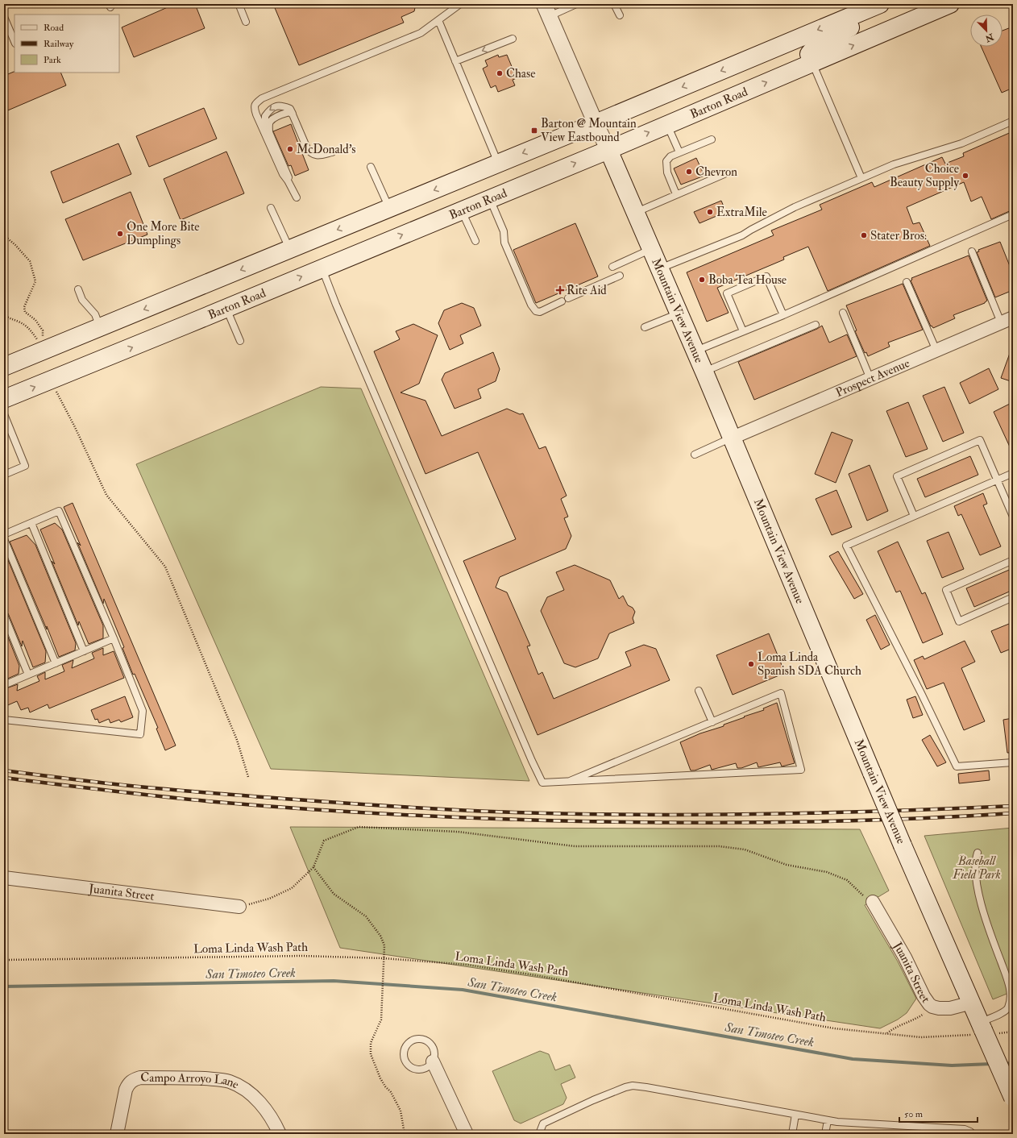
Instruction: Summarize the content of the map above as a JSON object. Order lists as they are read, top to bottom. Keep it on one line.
{"streets":{"main road":["Barton Road","Mountain View Avenue"],"street":["Prospect Avenue","Juanita Street","Campo Arroyo Lane"],"path":["Loma Linda Wash Path"]},"crossings":[["Barton Road","Mountain View Avenue"],["Mountain View Avenue","Prospect Avenue"],["Mountain View Avenue","Juanita Street"],["Mountain View Avenue","Loma Linda Wash Path"]],"water":["San Timoteo Creek"],"parks":["Baseball Field Park"],"places":{"other":["Chase","McDonald's","Chevron","Choice Beauty Supply","ExtraMile","One More Bite Dumplings","Stater Bros.","Boba Tea House","Loma Linda Spanish SDA Church"],"transit":["Barton @ Mountain View Eastbound"],"health":["Rite Aid"]},"legend":["Road","Railway","Park"],"scale_bar":"50 m","north":"bottom right"}
